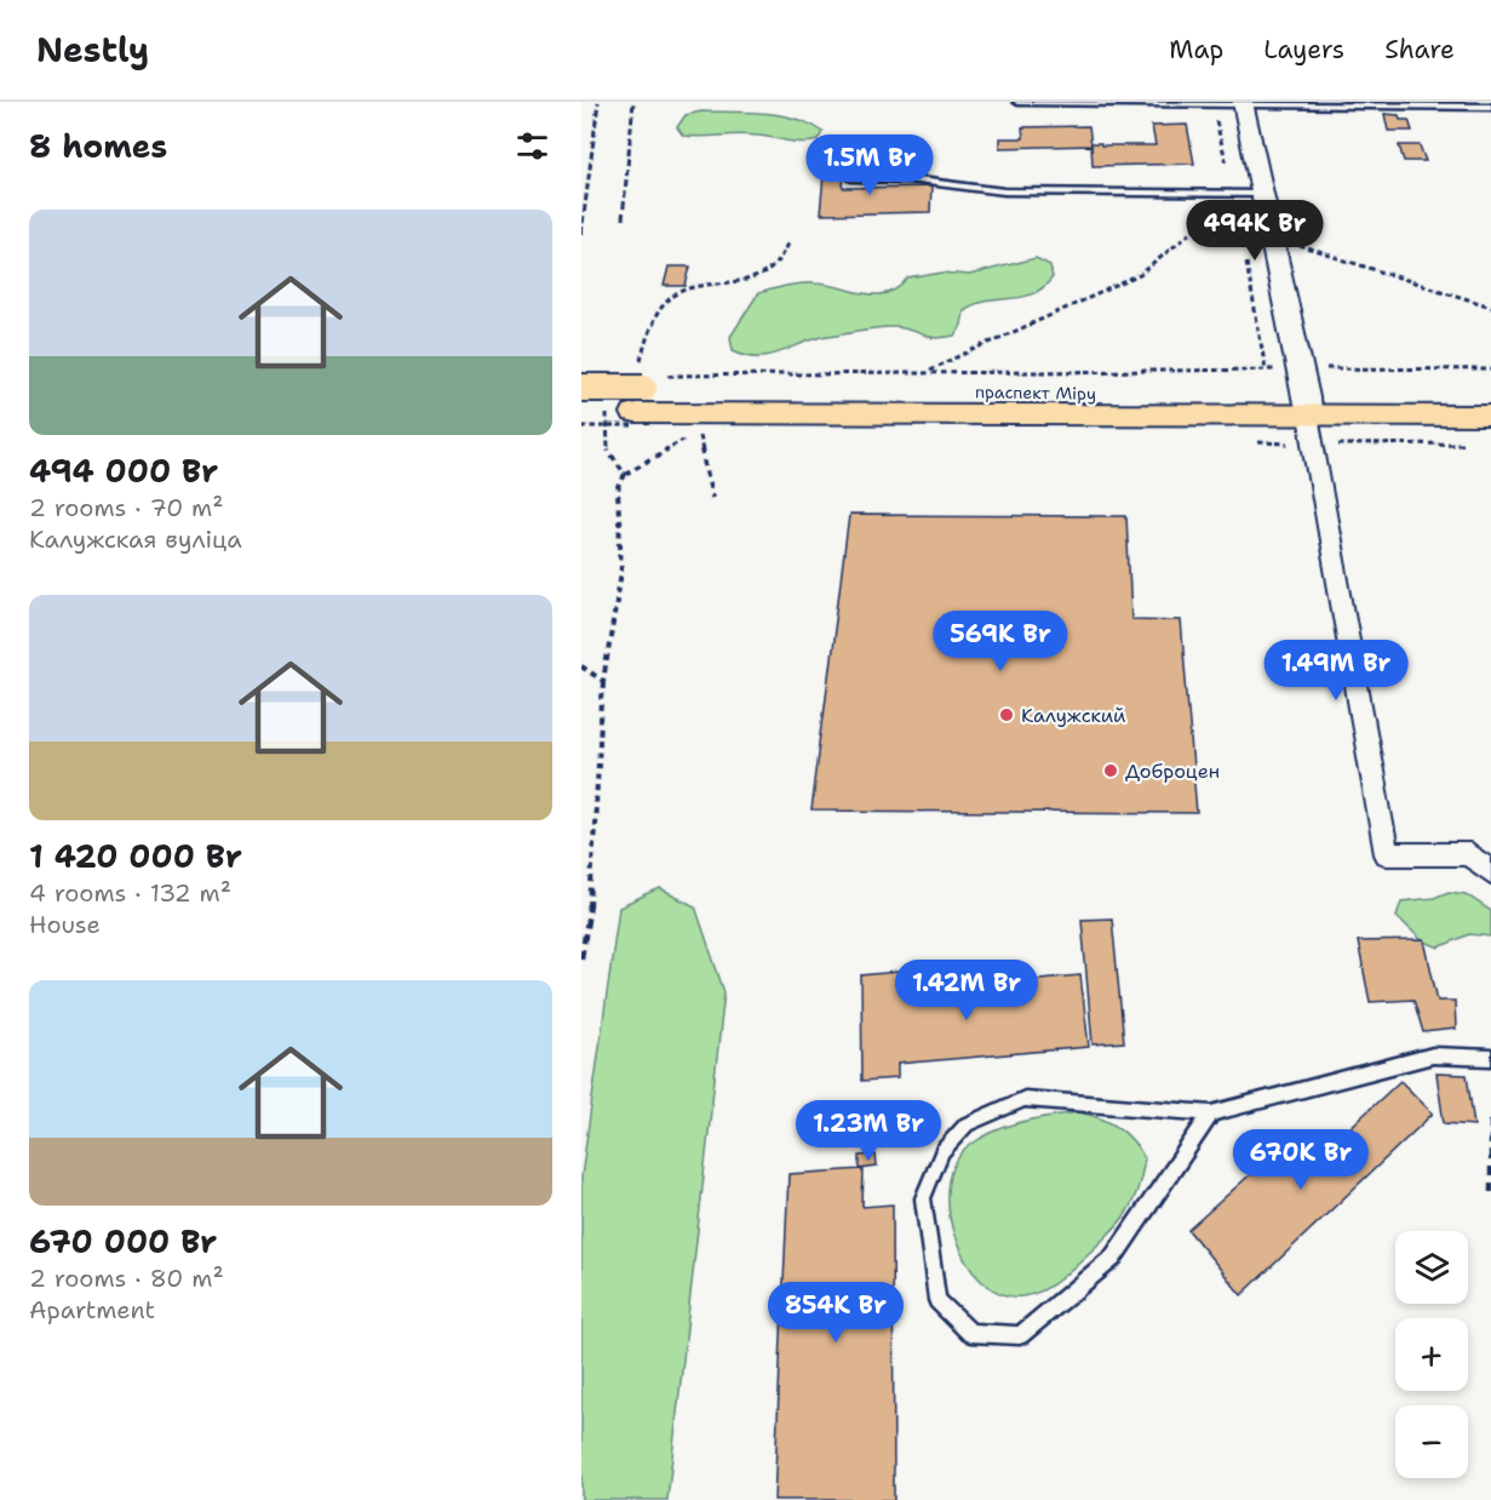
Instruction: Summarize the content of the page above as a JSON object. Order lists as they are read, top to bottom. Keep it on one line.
{"streets":{"main road":["праспект Міру"]},"places":["Калужский","Доброцен"],"page":{"header":"Nestly","nav":["Map","Layers","Share"],"heading":"8 homes","price":["1.5M Br","494K Br","569K Br","1.49M Br","1.42M Br","1.23M Br","670K Br","854K Br"],"list":[{"name":"494 000 Br","note":"2 rooms · 70 m² · Калужская вуліца"},{"name":"1 420 000 Br","note":"4 rooms · 132 m² · House"},{"name":"670 000 Br","note":"2 rooms · 80 m² · Apartment"}],"map_buttons":["+","−"]}}
